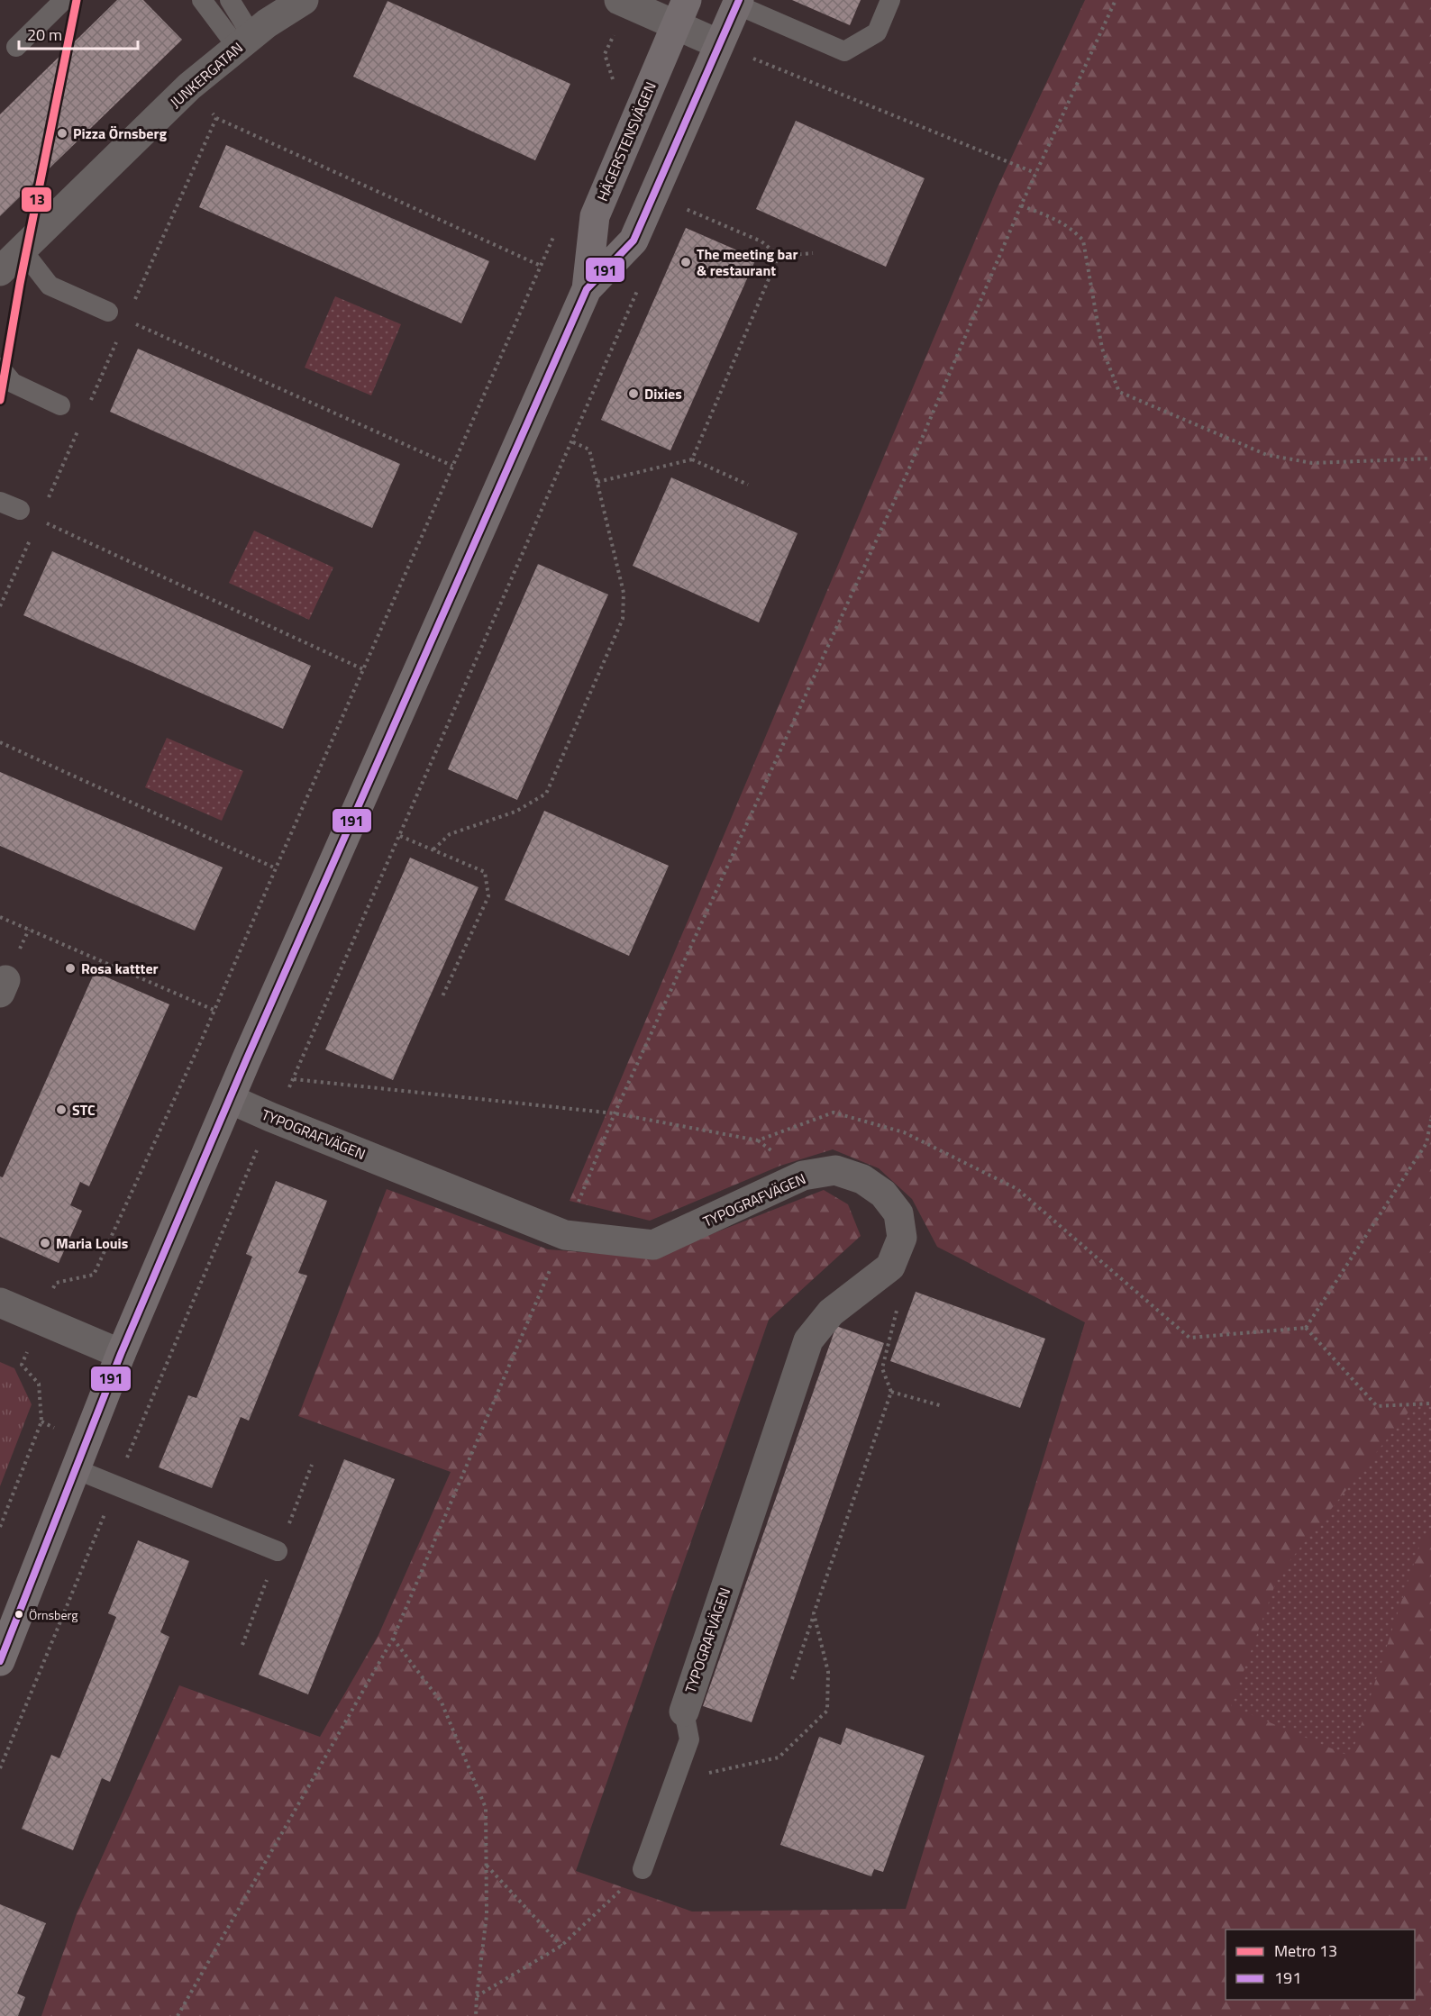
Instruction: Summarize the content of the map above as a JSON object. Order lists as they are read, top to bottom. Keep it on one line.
{"streets":{"street":["JUNKERGATAN","HÄGERSTENSVÄGEN","TYPOGRAFVÄGEN"]},"crossings":[["HÄGERSTENSVÄGEN","TYPOGRAFVÄGEN"]],"places":["Pizza Örnsberg","The meeting bar & restaurant","Dixies","Rosa kattter","STC","Maria Louis","Örnsberg"],"lines":["metro line 13","transit line 191"],"legend":["Metro 13","191"],"scale_bar":"20 m"}
